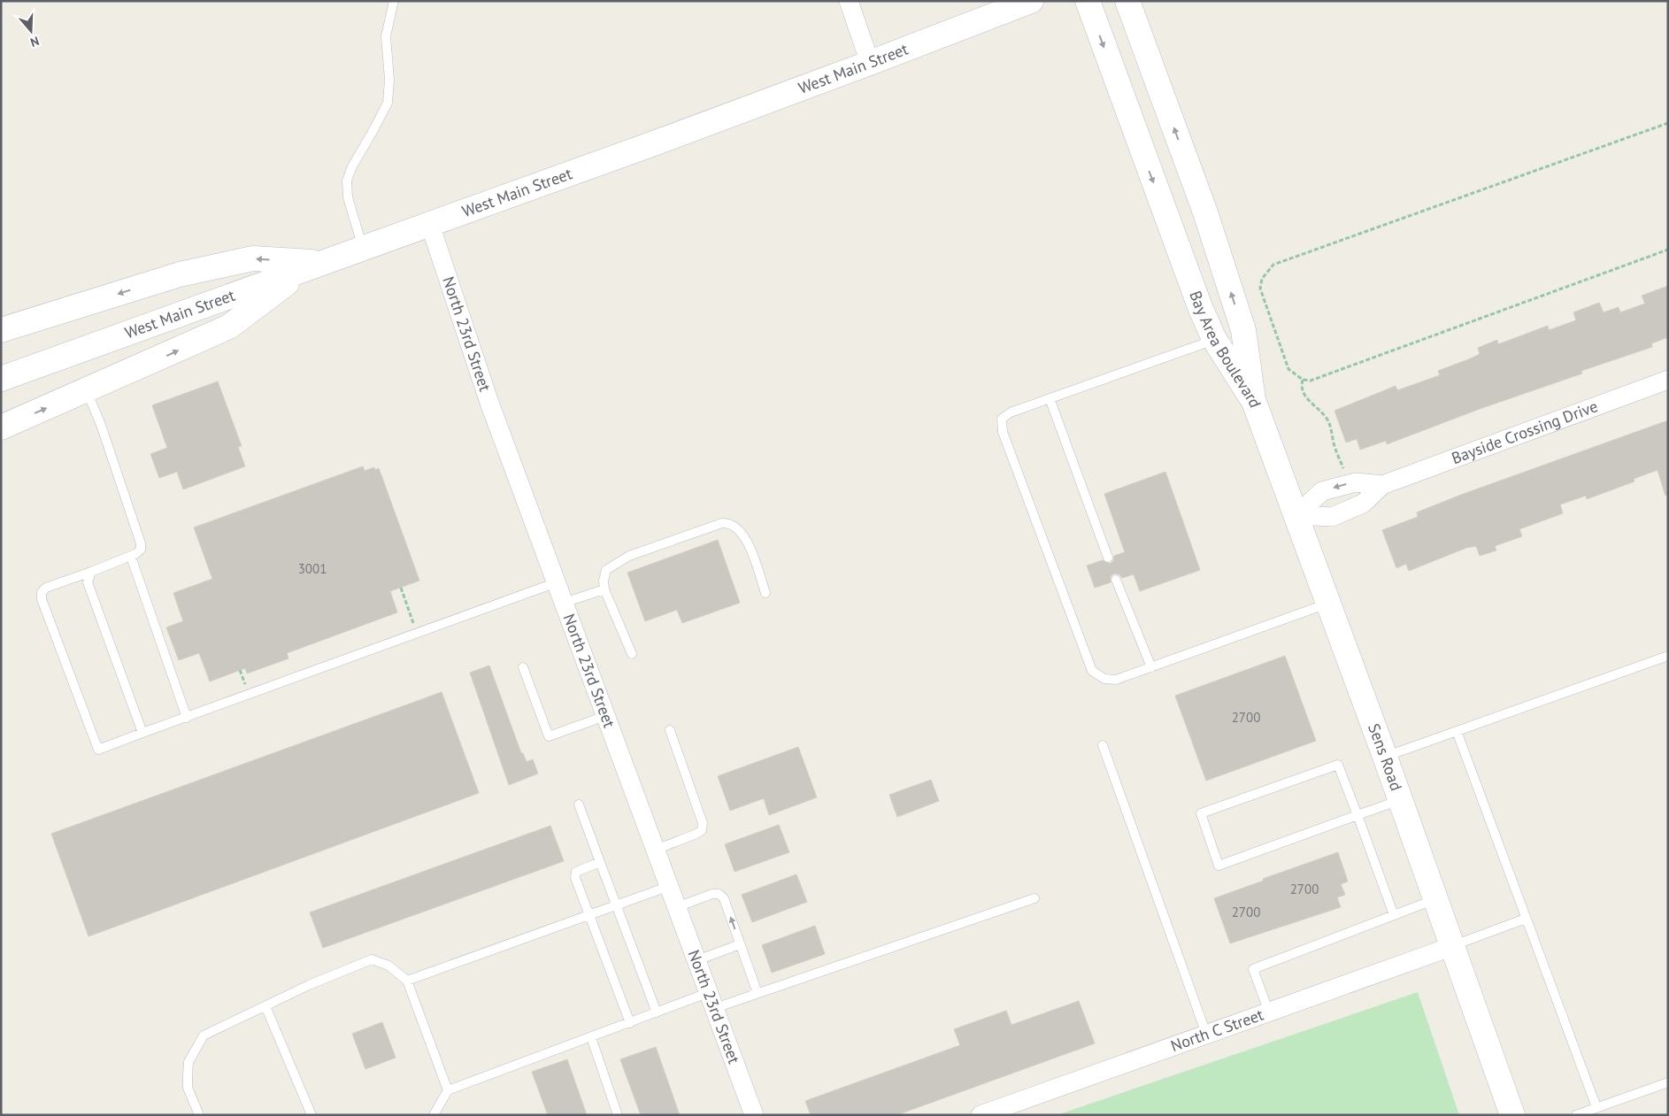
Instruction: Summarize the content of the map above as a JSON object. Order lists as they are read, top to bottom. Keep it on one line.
{"streets":{"main road":["West Main Street","Bay Area Boulevard","Sens Road"],"street":["North 23rd Street","Bayside Crossing Drive","North C Street"]},"crossings":[["West Main Street","North 23rd Street"],["Bay Area Boulevard","Sens Road"],["Bayside Crossing Drive","Sens Road"],["Sens Road","North C Street"]],"house_numbers":["3001","2700","2700","2700"],"north":"bottom"}
